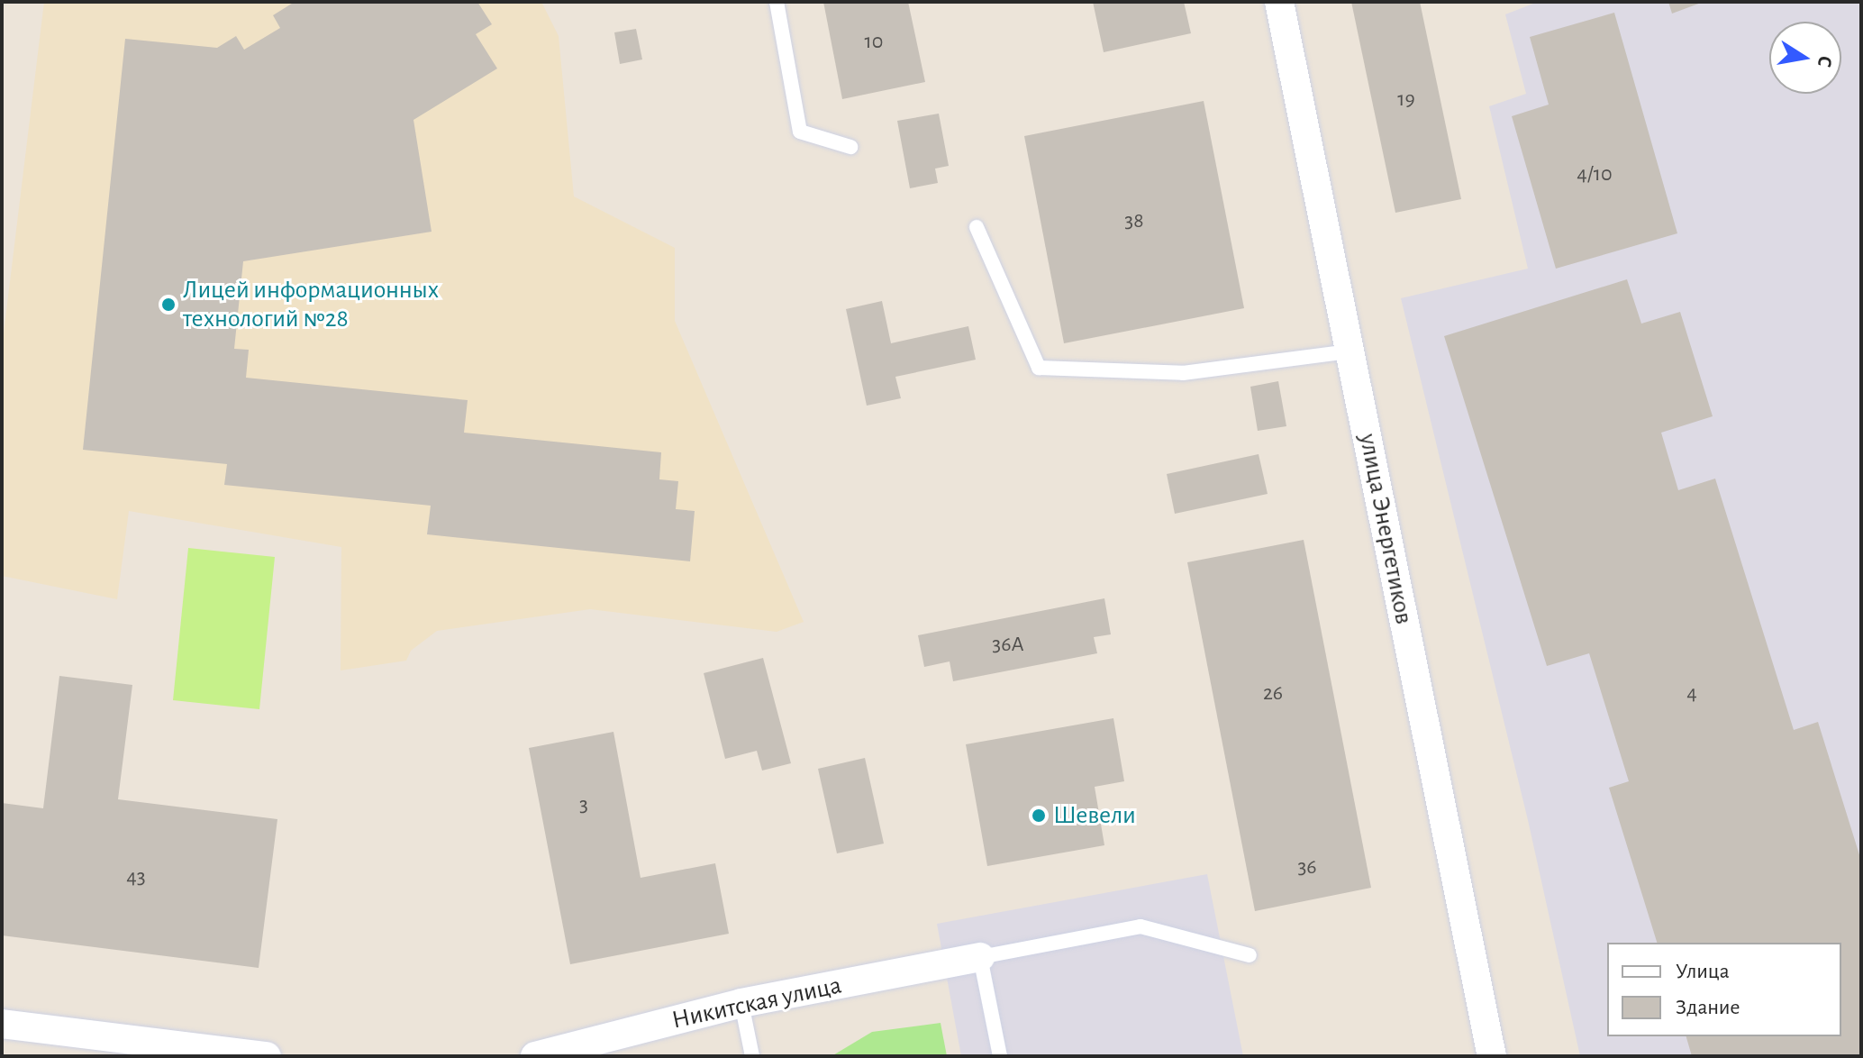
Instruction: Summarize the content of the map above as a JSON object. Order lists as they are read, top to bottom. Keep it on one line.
{"streets":{"street":["улица Энергетиков","Никитская улица"]},"places":["Лицей информационных технологий №28","Шевели"],"house_numbers":["10","19","4/10","38","36А","26","4","3","36","43"],"legend":["Улица","Здание"],"north":"right"}
